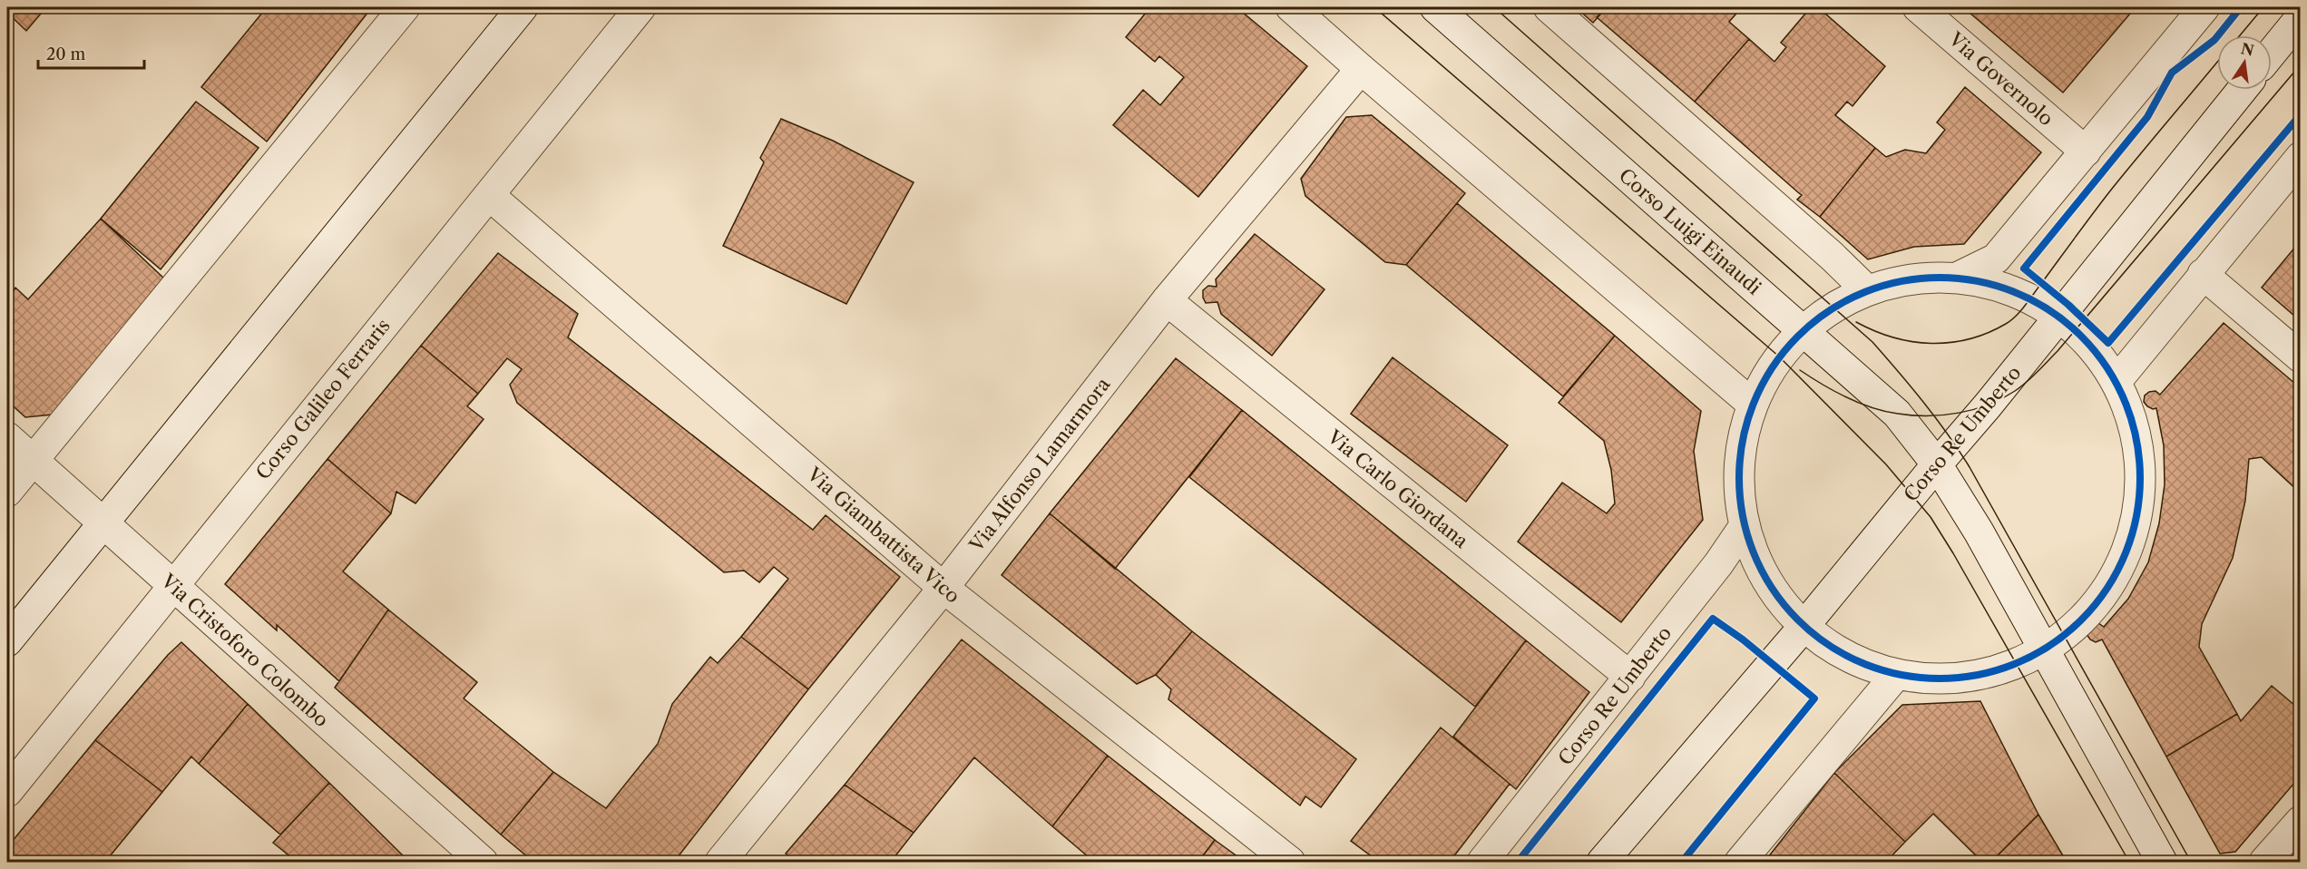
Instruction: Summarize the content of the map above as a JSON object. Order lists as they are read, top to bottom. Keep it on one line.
{"streets":{"street":["Via Governolo","Corso Luigi Einaudi","Corso Galileo Ferraris","Corso Re Umberto","Via Alfonso Lamarmora","Via Carlo Giordana","Via Giambattista Vico","Via Cristoforo Colombo"]},"crossings":[["Corso Luigi Einaudi","Corso Re Umberto"],["Corso Galileo Ferraris","Via Giambattista Vico"],["Corso Galileo Ferraris","Via Cristoforo Colombo"],["Corso Re Umberto","Via Carlo Giordana"],["Via Alfonso Lamarmora","Via Carlo Giordana"],["Via Alfonso Lamarmora","Via Giambattista Vico"]],"scale_bar":"20 m","north":"top"}
